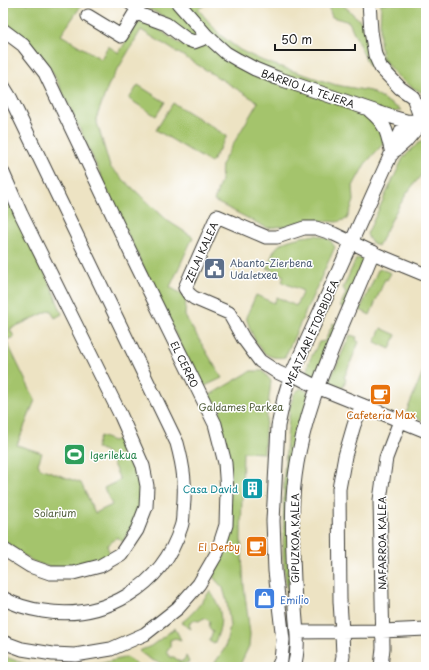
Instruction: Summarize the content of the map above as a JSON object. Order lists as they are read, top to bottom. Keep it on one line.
{"streets":{"street":["BARRIO LA TEJERA","ZELAI KALEA","MEATZARI ETORBIDEA","EL CERRO","GIPUZKOA KALEA","NAFARROA KALEA"]},"crossings":[["BARRIO LA TEJERA","MEATZARI ETORBIDEA"],["ZELAI KALEA","MEATZARI ETORBIDEA"],["ZELAI KALEA","GIPUZKOA KALEA"],["ZELAI KALEA","NAFARROA KALEA"]],"parks":["Galdames Parkea","Solarium"],"places":{"public building":["Abanto-Zierbena Udaletxea"],"cafe":["Cafetería Max","El Derby"],"sports":["Igerilekua"],"building":["Casa David"],"shop":["Emilio"]},"scale_bar":"50 m"}
